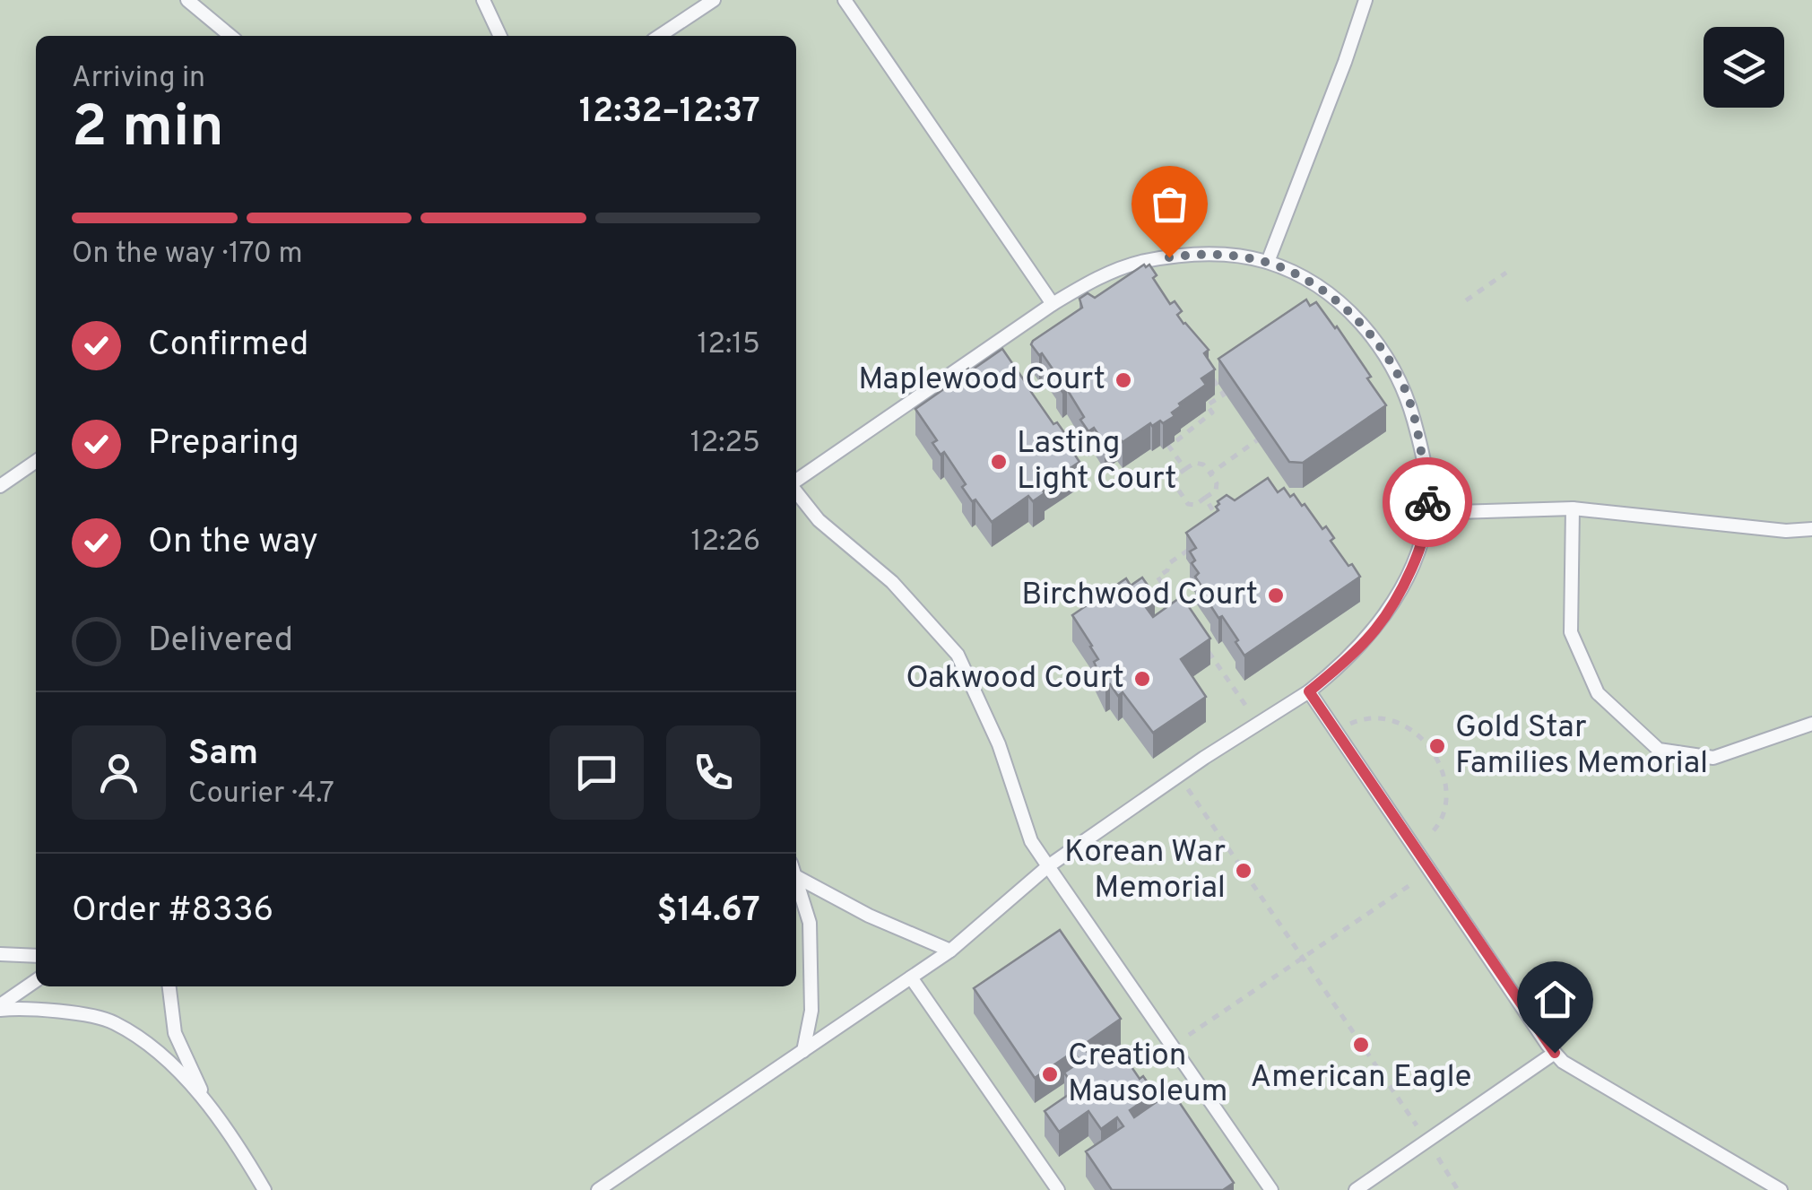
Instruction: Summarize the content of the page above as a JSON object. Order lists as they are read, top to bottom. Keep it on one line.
{"places":["Maplewood Court","Lasting Light Court","Birchwood Court","Oakwood Court","Gold Star Families Memorial","Korean War Memorial","American Eagle","Creation Mausoleum"],"page":{"heading":["2 min","Arriving in","12:32–12:37"],"panel":["Sam","Courier · 4.7","Order #8336","$14.67"],"bar":"On the way · 170 m","list":[["Confirmed","12:15"],["Preparing","12:25"],["On the way","12:26"],"Delivered"]}}
